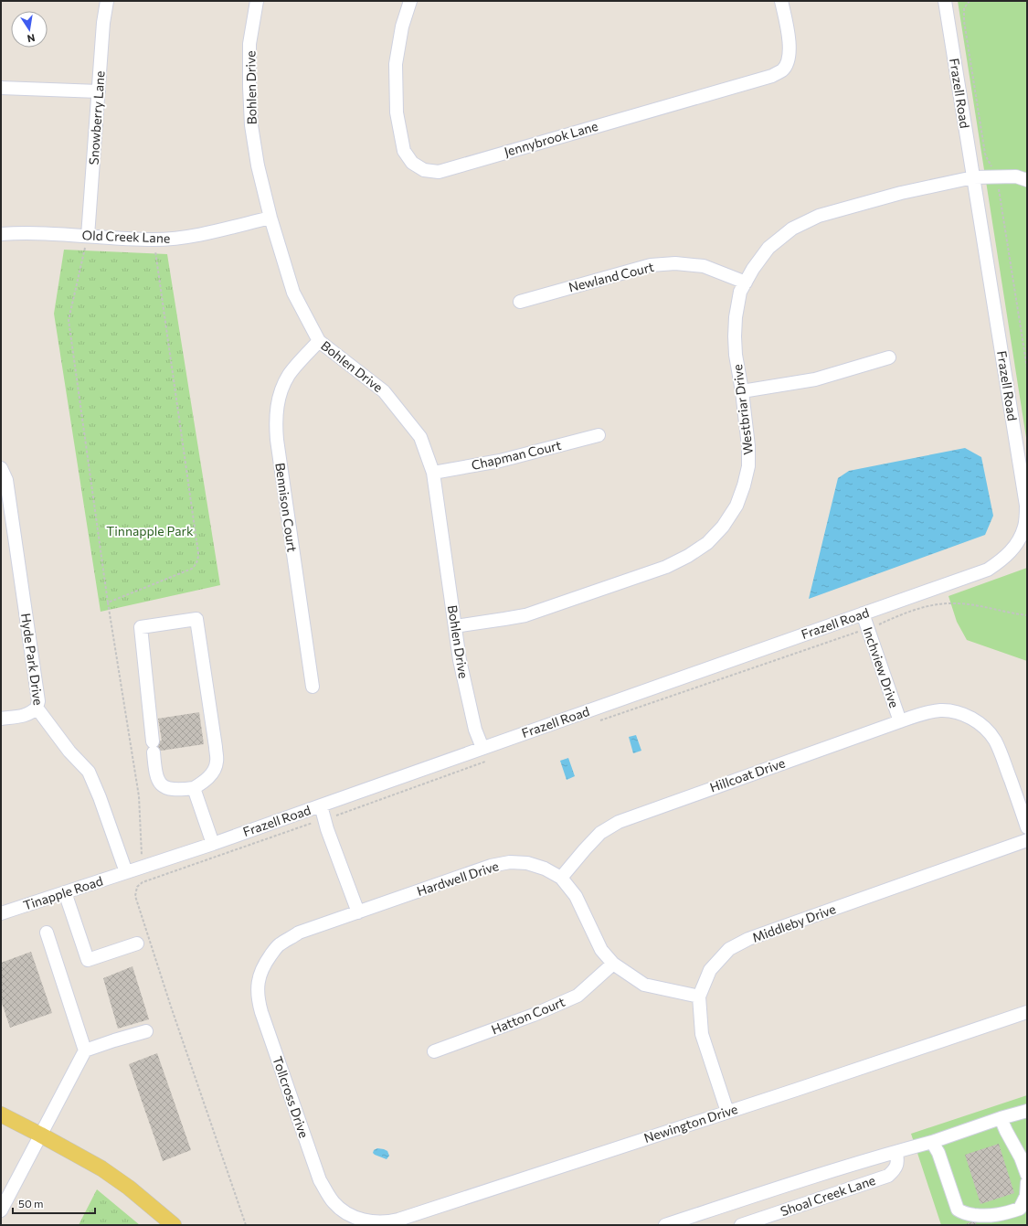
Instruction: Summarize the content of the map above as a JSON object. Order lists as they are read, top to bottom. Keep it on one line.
{"streets":{"street":["Bohlen Drive","Frazell Road","Snowberry Lane","Jennybrook Lane","Old Creek Lane","Newland Court","Westbriar Drive","Chapman Court","Bennison Court","Hyde Park Drive","Inchview Drive","Hillcoat Drive","Hardwell Drive","Tinapple Road","Middleby Drive","Hatton Court","Tollcross Drive","Newington Drive","Shoal Creek Lane"]},"crossings":[["Bohlen Drive","Frazell Road"],["Bohlen Drive","Old Creek Lane"],["Bohlen Drive","Westbriar Drive"],["Bohlen Drive","Chapman Court"],["Bohlen Drive","Bennison Court"],["Frazell Road","Westbriar Drive"],["Frazell Road","Hyde Park Drive"],["Frazell Road","Inchview Drive"],["Frazell Road","Tinapple Road"],["Snowberry Lane","Old Creek Lane"],["Newland Court","Westbriar Drive"],["Hyde Park Drive","Tinapple Road"],["Inchview Drive","Hillcoat Drive"],["Hillcoat Drive","Hardwell Drive"],["Hardwell Drive","Middleby Drive"],["Hardwell Drive","Hatton Court"],["Hardwell Drive","Tollcross Drive"],["Middleby Drive","Newington Drive"],["Tollcross Drive","Newington Drive"]],"parks":["Tinnapple Park"],"scale_bar":"50 m","north":"bottom"}
